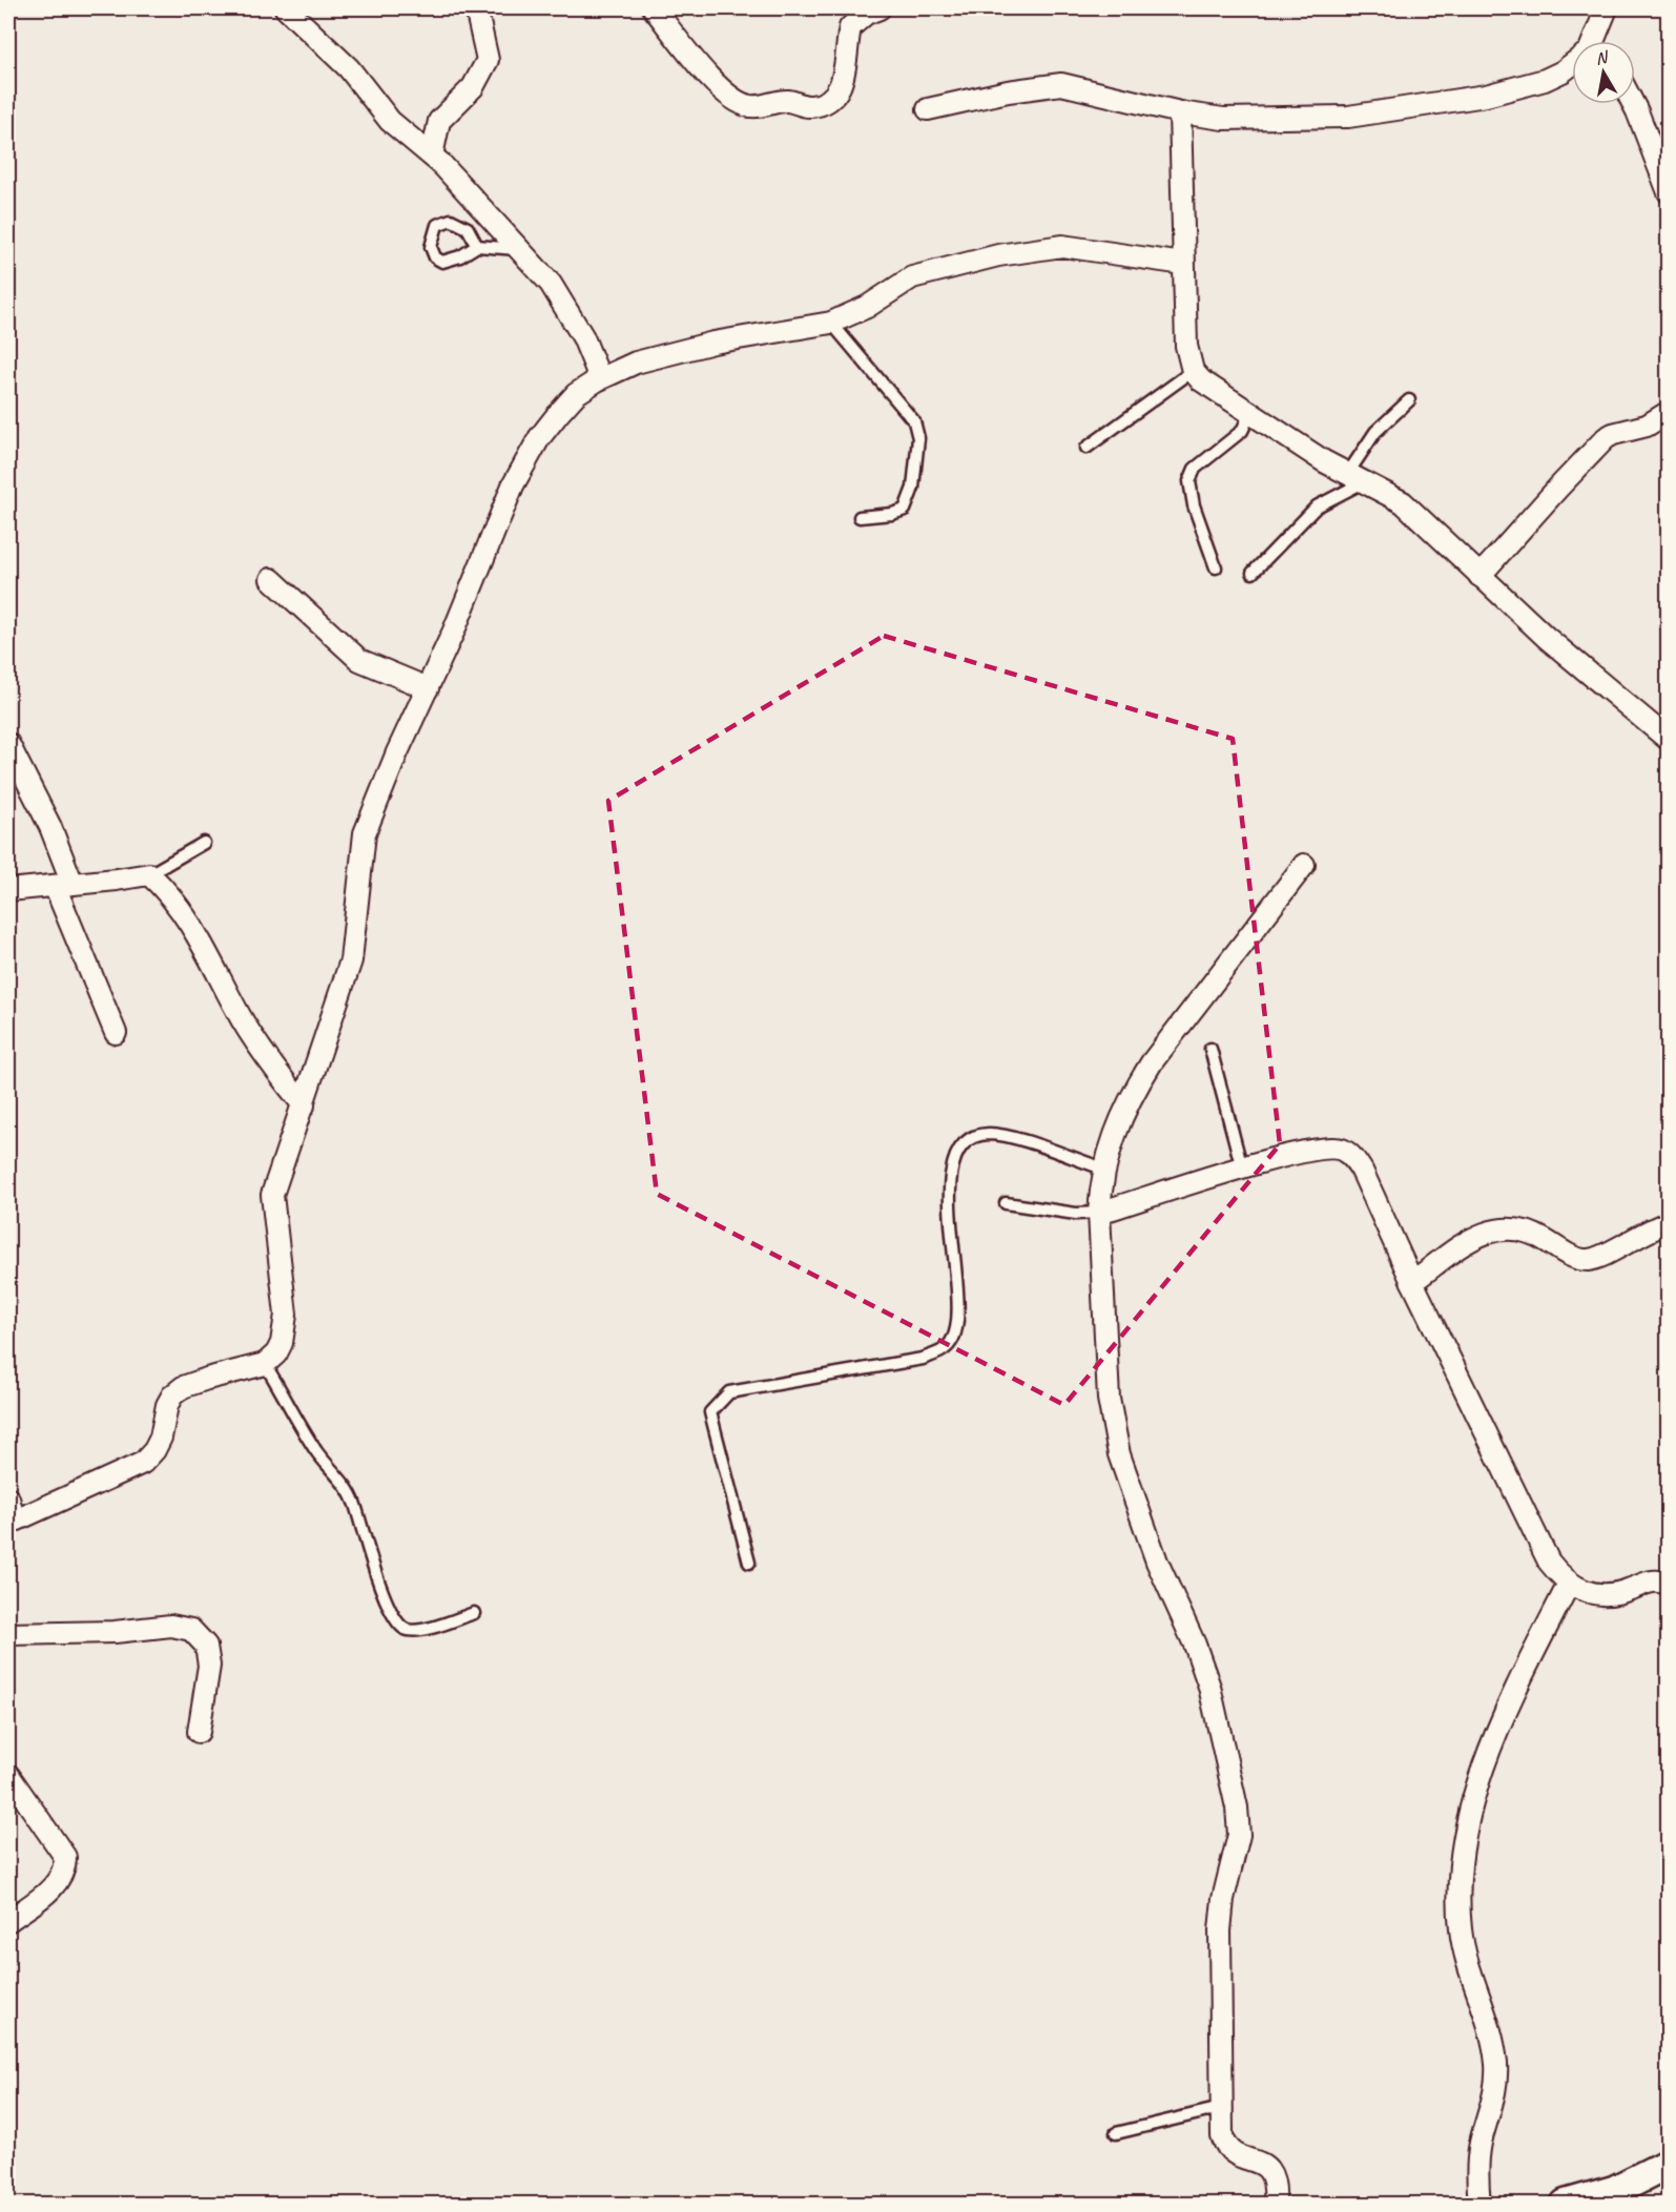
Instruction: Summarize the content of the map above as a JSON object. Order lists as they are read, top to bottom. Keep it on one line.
{"north":"top"}
